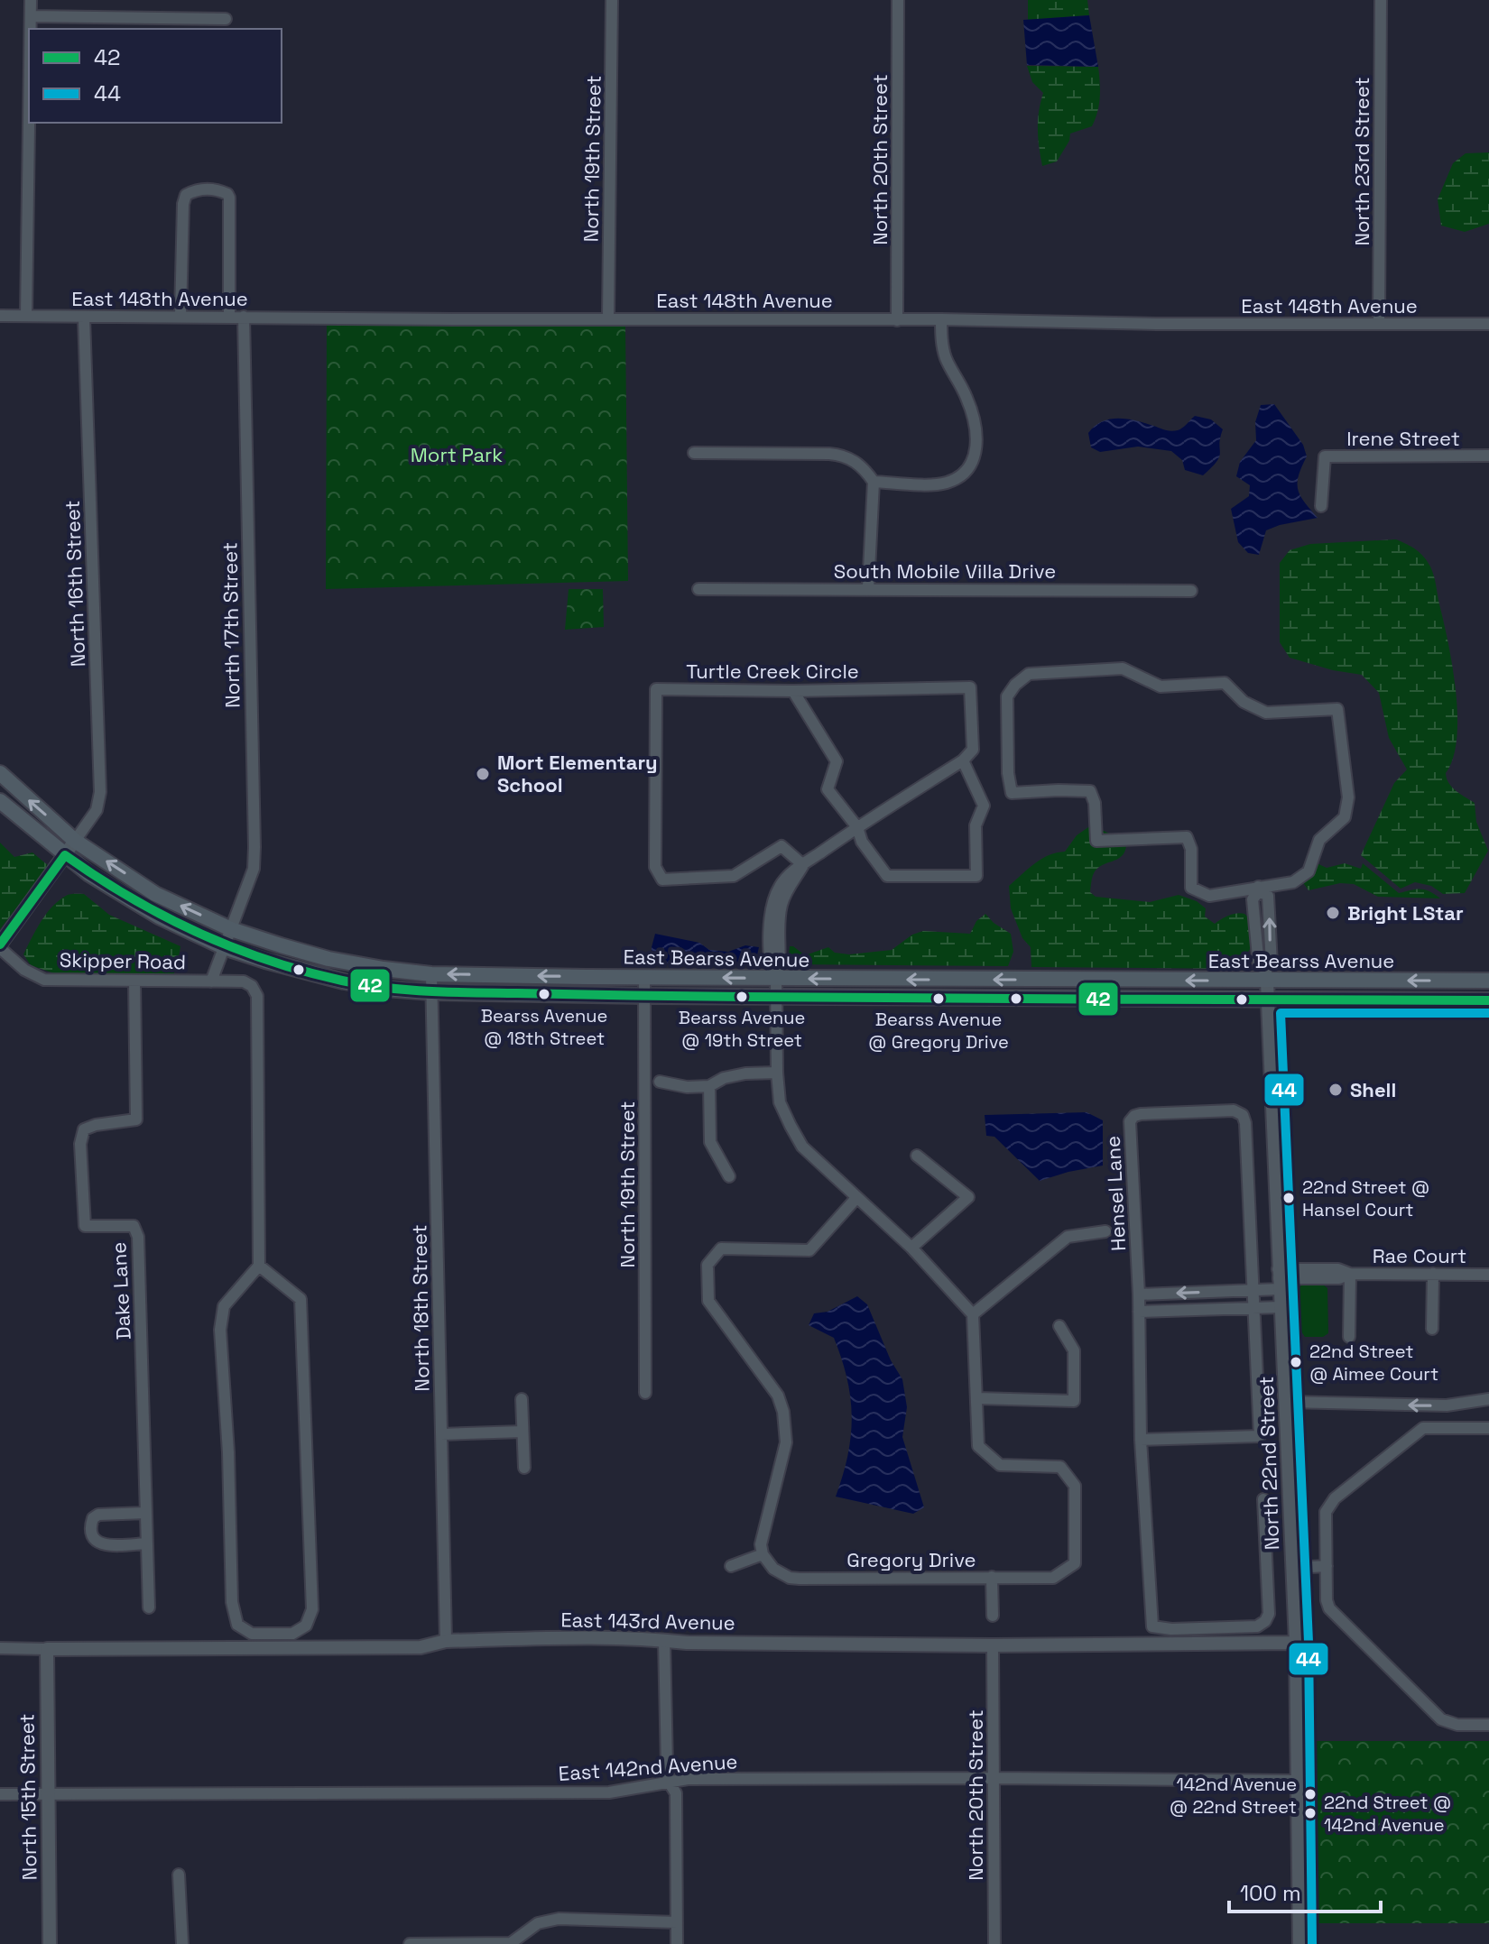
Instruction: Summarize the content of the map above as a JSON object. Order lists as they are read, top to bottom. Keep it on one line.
{"streets":{"main road":["East Bearss Avenue"],"street":["North 19th Street","North 20th Street","North 23rd Street","East 148th Avenue","Irene Street","South Mobile Villa Drive","North 16th Street","North 17th Street","Turtle Creek Circle","Skipper Road","Hensel Lane","Rae Court","Dake Lane","North 18th Street","North 22nd Street","Gregory Drive","East 143rd Avenue","East 142nd Avenue","North 15th Street"]},"crossings":[["North 19th Street","East 148th Avenue"],["North 19th Street","East Bearss Avenue"],["North 20th Street","East 148th Avenue"],["North 20th Street","East 143rd Avenue"],["North 20th Street","East 142nd Avenue"],["North 23rd Street","East 148th Avenue"],["East 148th Avenue","North 16th Street"],["East 148th Avenue","North 17th Street"],["North 16th Street","East Bearss Avenue"],["North 16th Street","Skipper Road"],["North 17th Street","East Bearss Avenue"],["North 17th Street","Skipper Road"],["East Bearss Avenue","Skipper Road"],["East Bearss Avenue","North 18th Street"],["East Bearss Avenue","North 22nd Street"],["Skipper Road","Dake Lane"],["Hensel Lane","Rae Court"],["Hensel Lane","East 143rd Avenue"],["Rae Court","North 22nd Street"],["North 18th Street","East 143rd Avenue"],["North 22nd Street","East 143rd Avenue"],["North 22nd Street","East 142nd Avenue"],["East 143rd Avenue","North 15th Street"],["East 142nd Avenue","North 15th Street"]],"parks":["Mort Park"],"places":["Mort Elementary School","Bright LStar","Bearss Avenue @ 18th Street","Bearss Avenue @ 19th Street","Bearss Avenue @ Gregory Drive","Shell","22nd Street @ Hansel Court","22nd Street @ Aimee Court","142nd Avenue @ 22nd Street","22nd Street @ 142nd Avenue"],"lines":["transit line 42","transit line 44"],"legend":["42","44"],"scale_bar":"100 m"}
